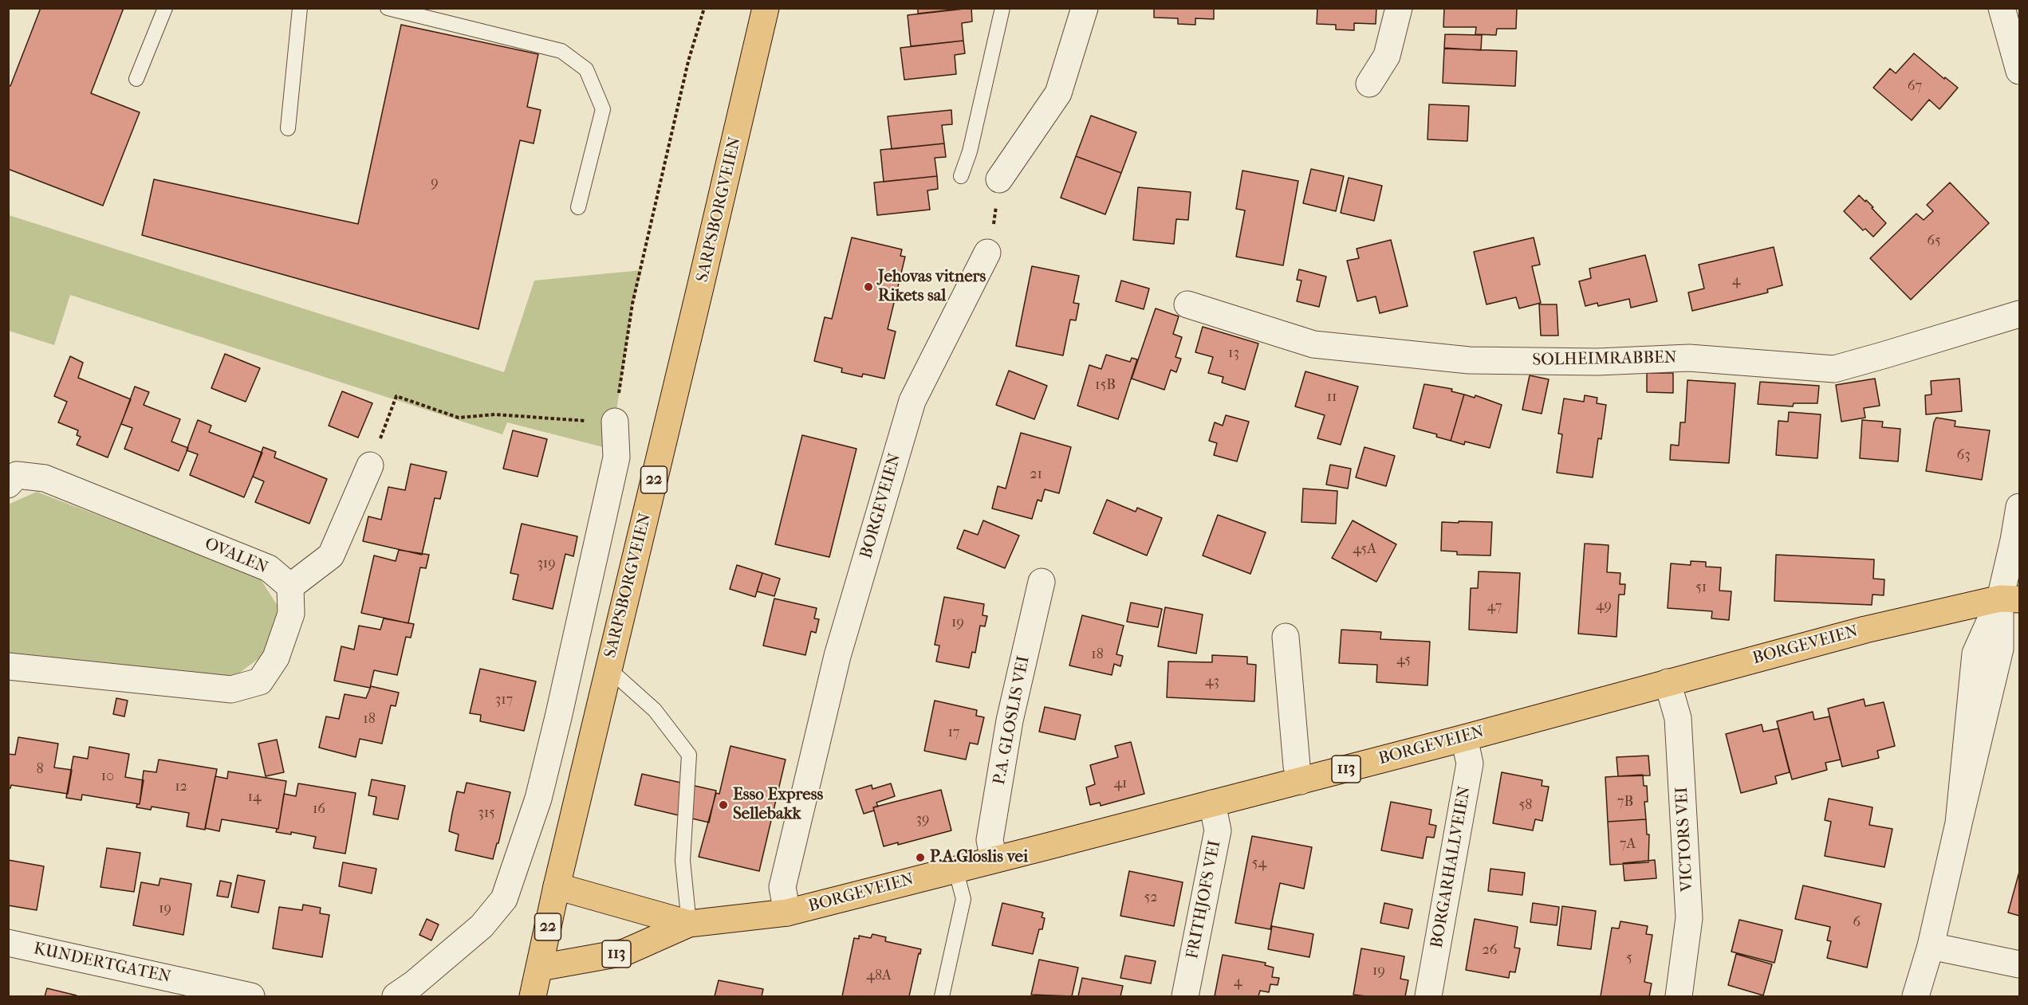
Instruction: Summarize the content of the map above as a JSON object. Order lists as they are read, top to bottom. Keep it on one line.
{"streets":{"main road":["SARPSBORGVEIEN","22","BORGEVEIEN","113"],"street":["SOLHEIMRABBEN","OVALEN","P.A. GLOSLIS VEI","VICTORS VEI","BORGARHALLVEIEN","FRITHJOFS VEI","KUNDERTGATEN"]},"crossings":[["SARPSBORGVEIEN","BORGEVEIEN"],["BORGEVEIEN","P.A. GLOSLIS VEI"],["BORGEVEIEN","VICTORS VEI"],["BORGEVEIEN","BORGARHALLVEIEN"],["BORGEVEIEN","FRITHJOFS VEI"]],"places":["Jehovas vitners Rikets sal","Esso Express Sellebakk","P.A.Gloslis vei"],"house_numbers":["67","9","65","4","13","15B","11","63","21","45A","319","51","49","47","19","18","45","43","317","18","17","8","10","41","12","14","7B","58","16","315","39","7A","54","52","19","6","26","5","19","48A","4"]}
